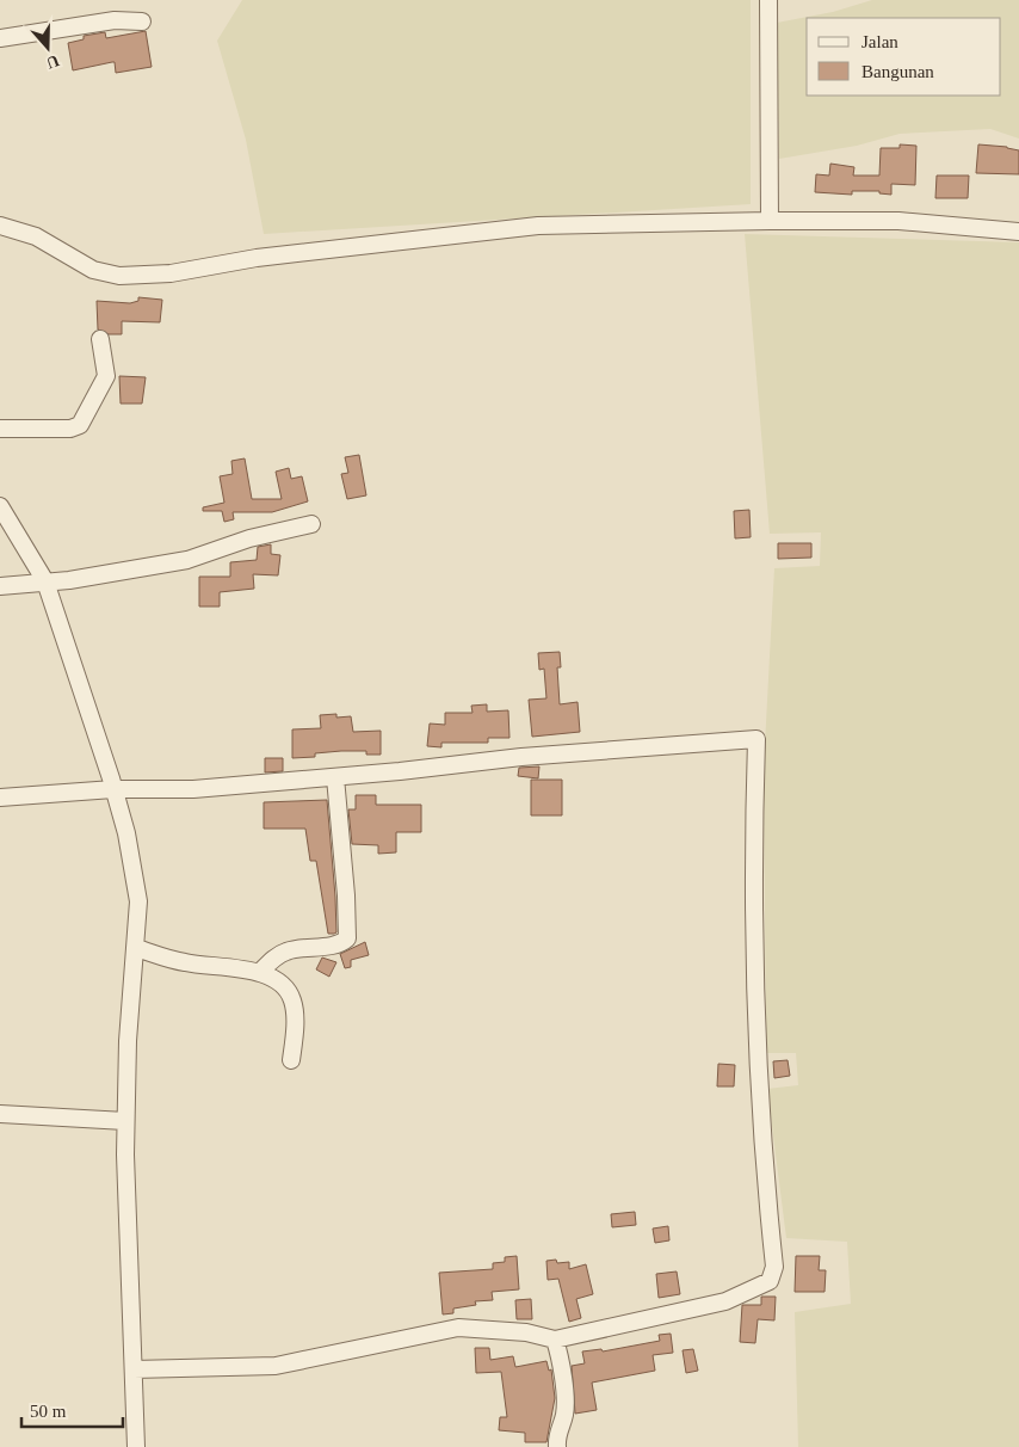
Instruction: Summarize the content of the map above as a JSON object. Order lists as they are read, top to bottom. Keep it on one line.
{"legend":["Jalan","Bangunan"],"scale_bar":"50 m","north":"bottom"}
